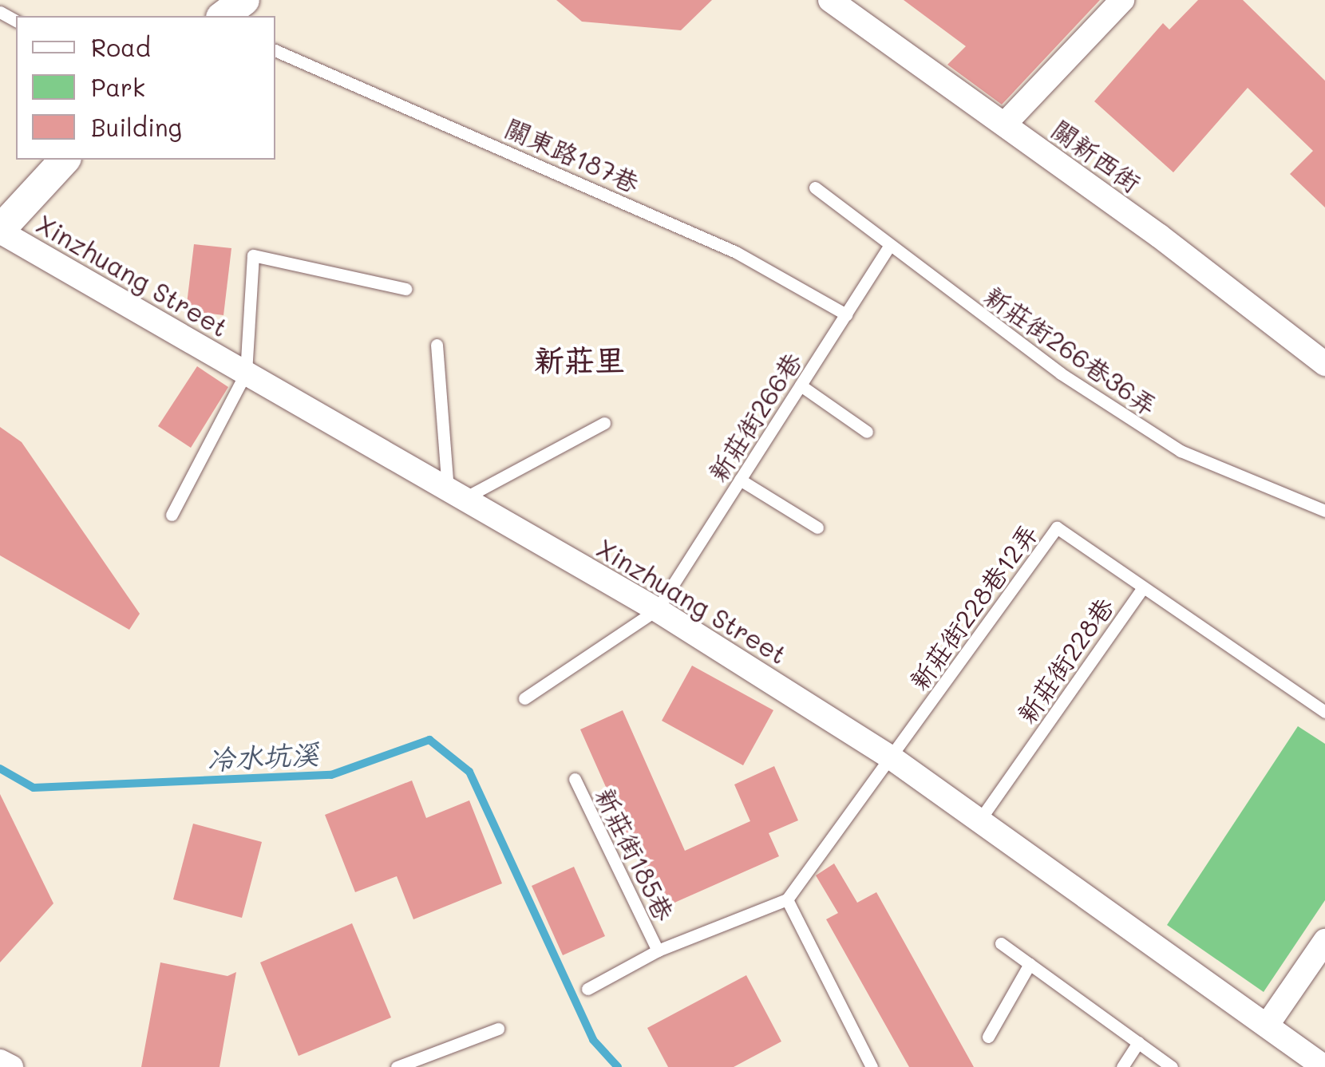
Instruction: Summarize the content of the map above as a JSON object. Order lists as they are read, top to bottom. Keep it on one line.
{"streets":{"street":["關新西街","Xinzhuang Street"],"lane":["關東路187巷","新莊街266巷36弄","新莊街266巷","新莊街228巷12弄","新莊街228巷","新莊街185巷"]},"crossings":[["關東路187巷","新莊街266巷"],["Xinzhuang Street","新莊街266巷"],["Xinzhuang Street","新莊街228巷12弄"],["Xinzhuang Street","新莊街228巷"],["新莊街266巷36弄","新莊街266巷"],["新莊街228巷12弄","新莊街228巷"]],"districts":["新莊里"],"water":["冷水坑溪"],"legend":["Road","Park","Building"]}
